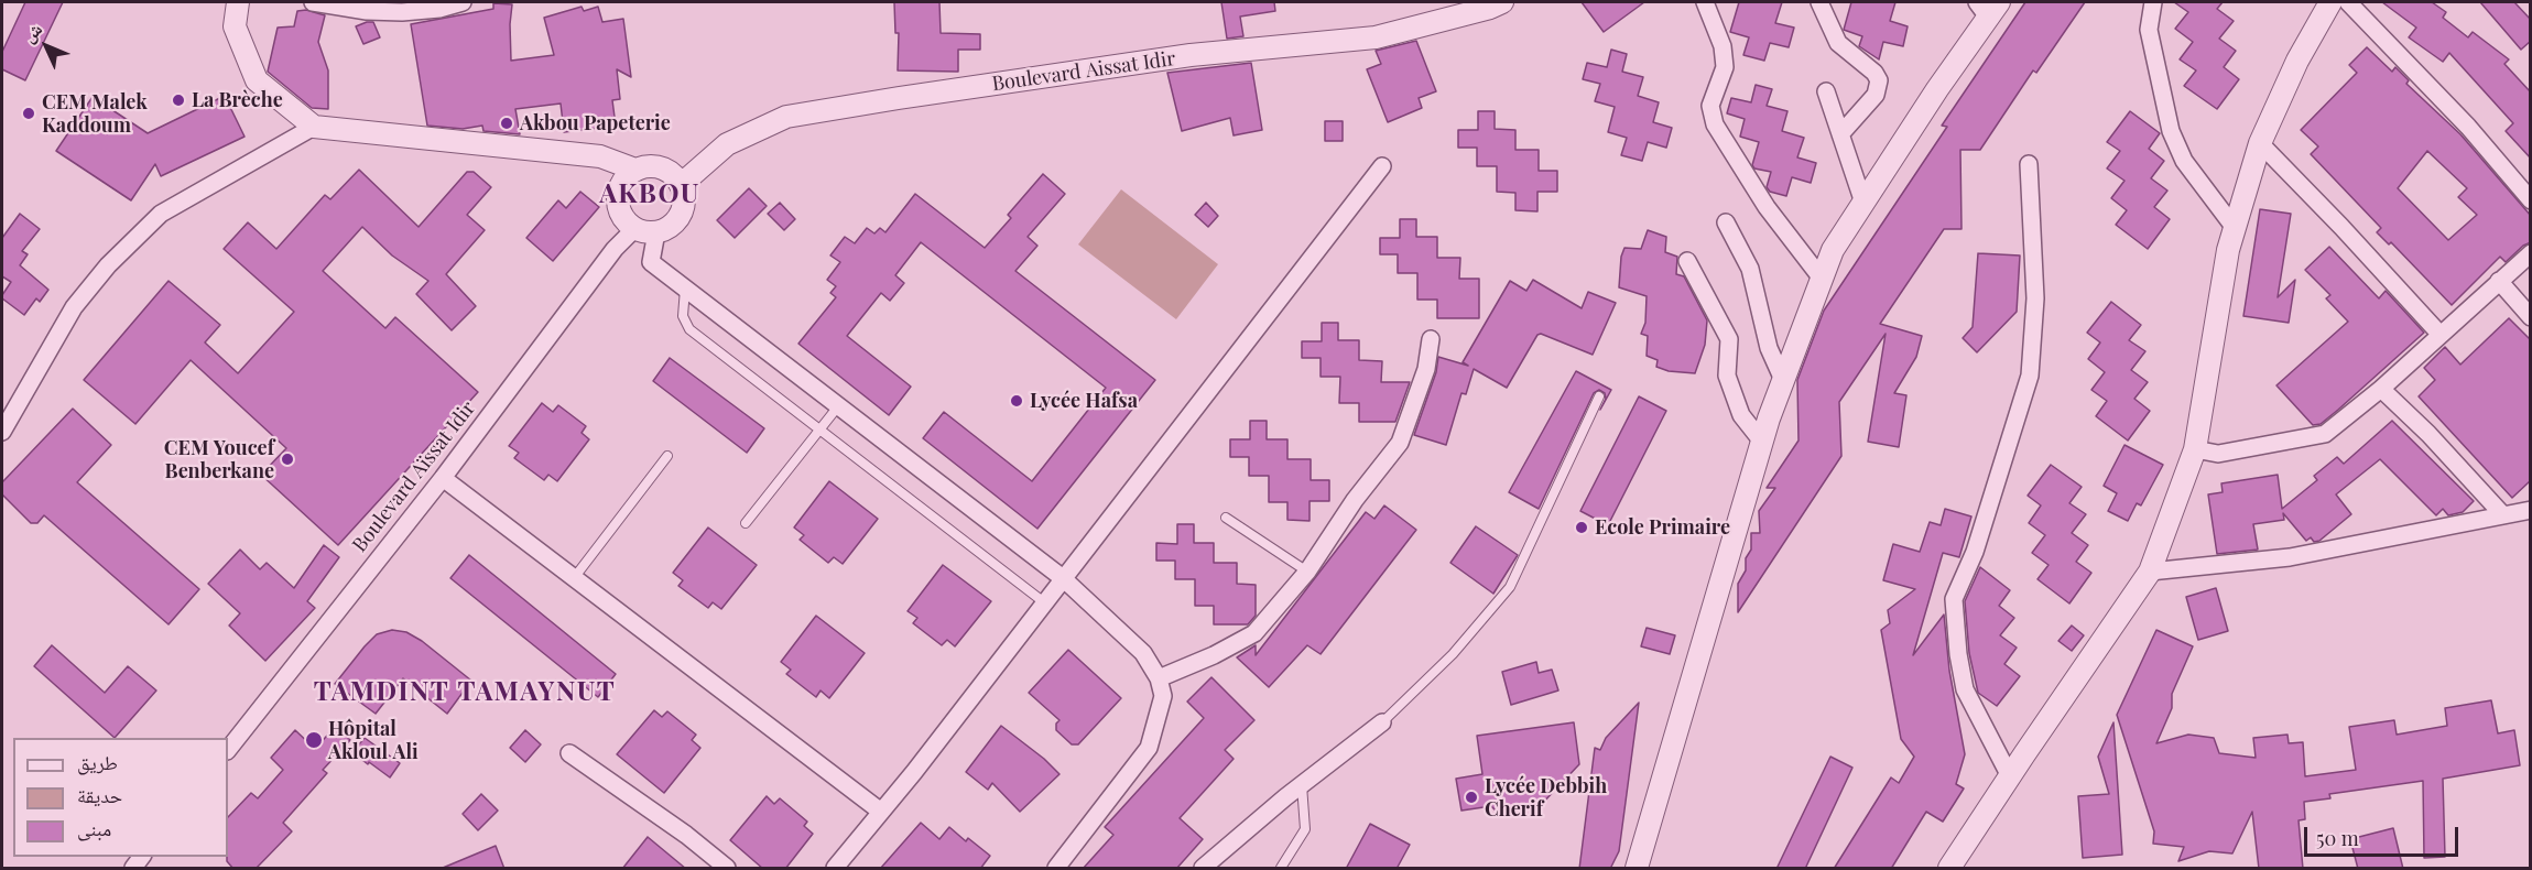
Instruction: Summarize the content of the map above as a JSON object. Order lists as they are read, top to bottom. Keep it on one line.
{"streets":{"street":["Boulevard Aissat Idir","Boulevard Aïssat Idir"]},"crossings":[["Boulevard Aissat Idir","Boulevard Aïssat Idir"]],"districts":["AKBOU","TAMDINT TAMAYNUT"],"places":["La Brèche","CEM Malek Kaddoum","Akbou Papeterie","Lycée Hafsa","CEM Youcef Benberkane","Ecole Primaire","Hôpital Akloul Ali","Lycée Debbih Cherif"],"legend":["طريق","حديقة","مبنى"],"scale_bar":"50 m","north":"top left"}
